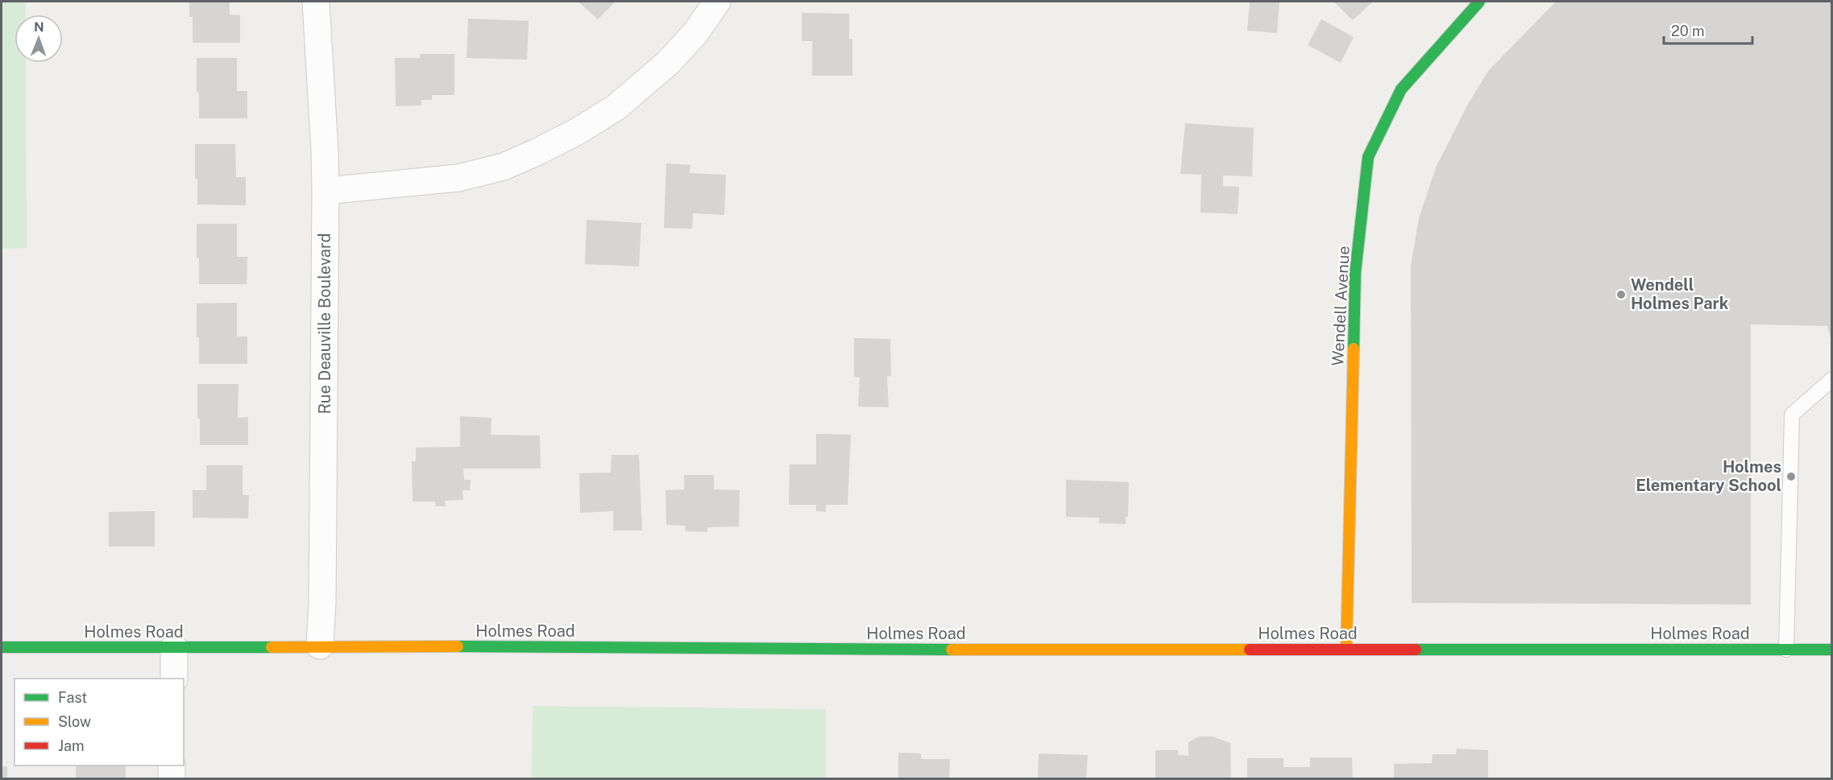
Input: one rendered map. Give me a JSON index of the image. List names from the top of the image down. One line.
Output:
{"streets":{"main road":["Wendell Avenue","Holmes Road"],"street":["Rue Deauville Boulevard"]},"crossings":[["Wendell Avenue","Holmes Road"],["Rue Deauville Boulevard","Holmes Road"]],"places":["Wendell Holmes Park","Holmes Elementary School"],"legend":["Fast","Slow","Jam"],"scale_bar":"20 m","north":"top"}
